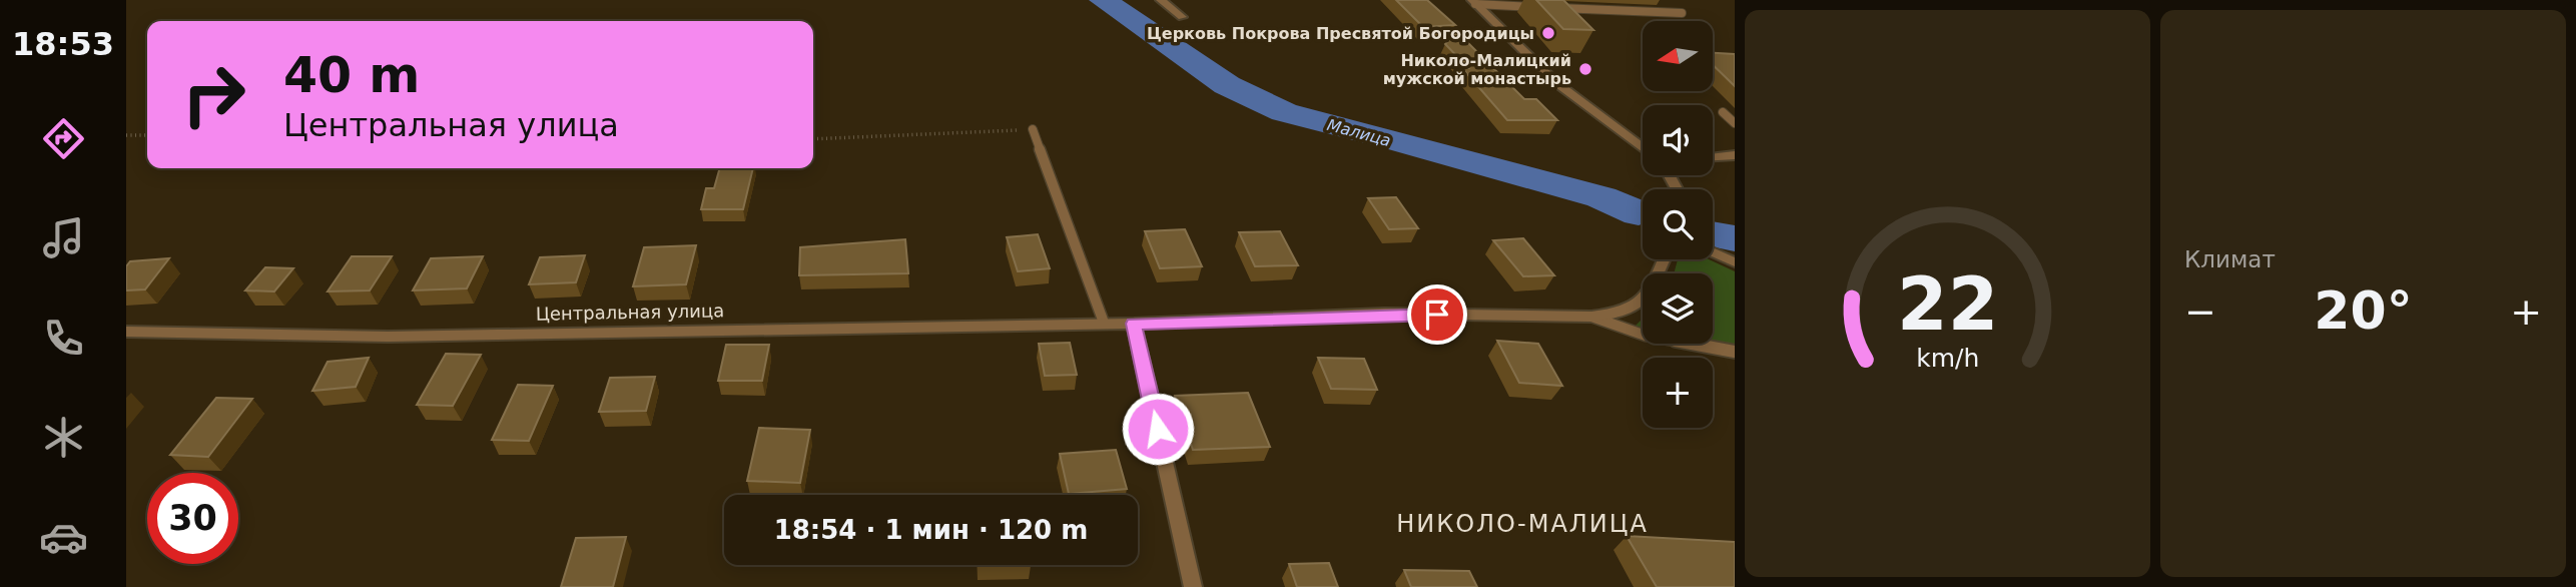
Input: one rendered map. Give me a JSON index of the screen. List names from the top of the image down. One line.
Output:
{"streets":{"street":["Центральная улица"]},"districts":["НИКОЛО-МАЛИЦА"],"water":["Малица"],"places":["Церковь Покрова Пресвятой Богородицы","Николо-Малицкий мужской монастырь"],"north":"left","page":{"tabs":"18:53","tile":"Климат","map_buttons":"+","turn":["40 m","Центральная улица"],"heat":["−","20°","+"],"limit":"30","trip":"18:54 · 1 мин · 120 m","gauge":["22","km/h"]}}
